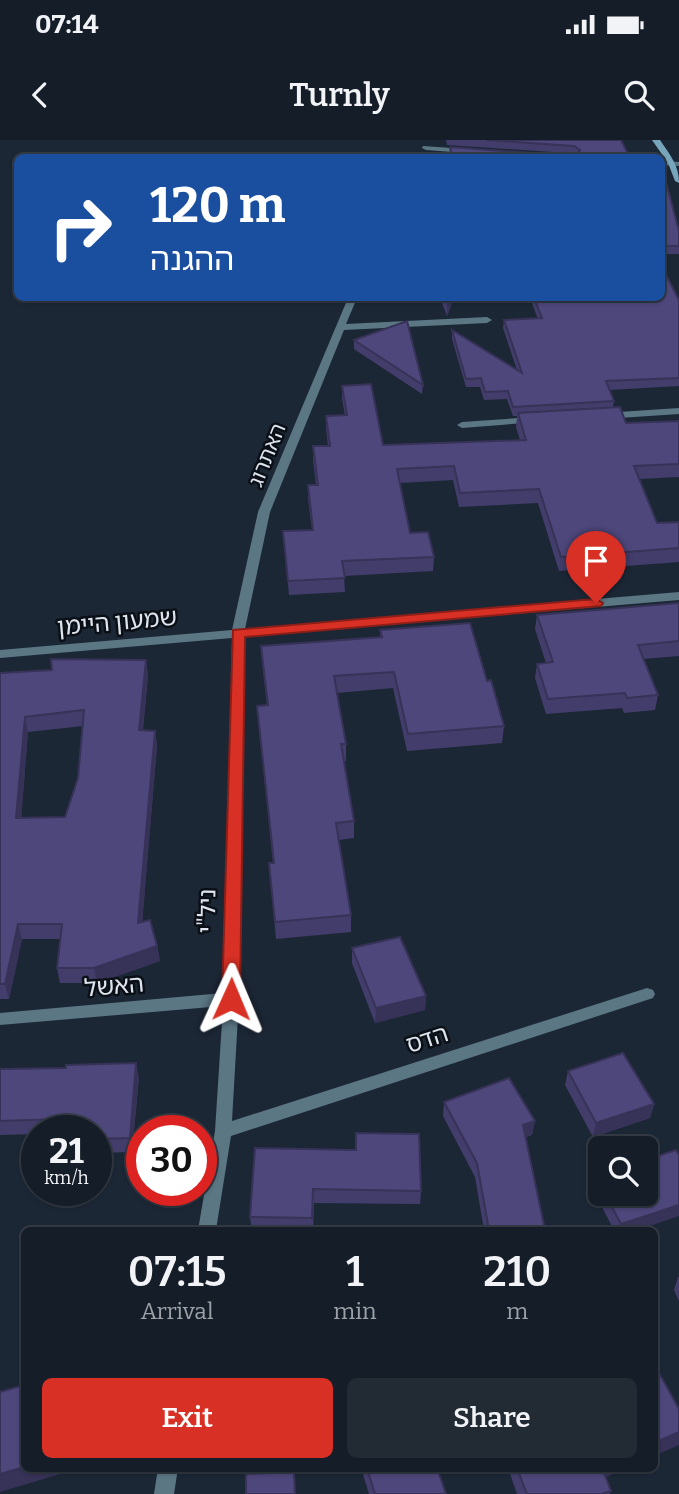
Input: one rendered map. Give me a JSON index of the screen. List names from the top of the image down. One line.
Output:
{"streets":{"street":["האתרוג","שמעון היימן","ניל\"י","האשל","הדס"]},"crossings":[["האתרוג","שמעון היימן"],["האתרוג","ניל\"י"],["שמעון היימן","ניל\"י"],["ניל\"י","האשל"],["ניל\"י","הדס"]],"page":{"status":"07:14","header":"Turnly","turn":["120 m","ההגנה"],"speed":"21 km/h","limit":"30","eta":["07:15","Arrival","1","min","210","m"],"buttons":["Exit","Share"]}}
